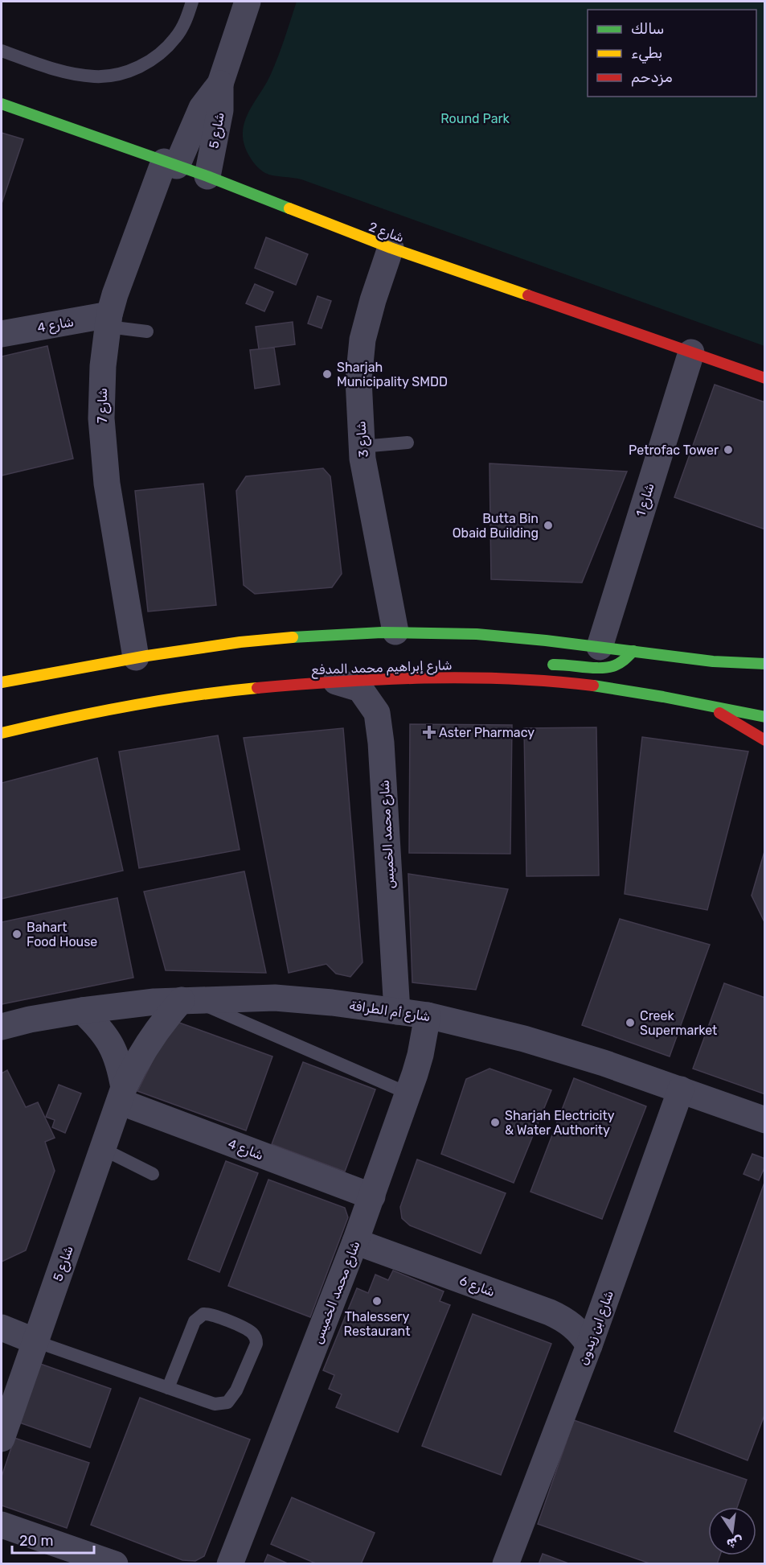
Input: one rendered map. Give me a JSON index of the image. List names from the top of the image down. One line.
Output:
{"streets":{"main road":["شارع 2","شارع إبراهيم محمد المدفع"],"street":["شارع 5","شارع 4","شارع 7","شارع 3","شارع 1","شارع محمد الخميس","شارع أم الطرافة","شارع 6","شارع ابن زيدون"]},"crossings":[["شارع 5","شارع 2"],["شارع 5","شارع 4"],["شارع 5","شارع 7"],["شارع 5","شارع أم الطرافة"],["شارع 2","شارع 7"],["شارع 2","شارع 3"],["شارع 2","شارع 1"],["شارع 4","شارع 7"],["شارع 4","شارع محمد الخميس"],["شارع إبراهيم محمد المدفع","شارع محمد الخميس"],["شارع محمد الخميس","شارع أم الطرافة"],["شارع محمد الخميس","شارع 6"],["شارع أم الطرافة","شارع ابن زيدون"],["شارع 6","شارع ابن زيدون"]],"parks":["Round Park"],"places":{"other":["Sharjah Municipality SMDD","Petrofac Tower","Butta Bin Obaid Building","Bahart Food House","Creek Supermarket","Sharjah Electricity & Water Authority","Thalessery Restaurant"],"health":["Aster Pharmacy"]},"legend":["سالك","بطيء","مزدحم"],"scale_bar":"20 m","north":"bottom"}
